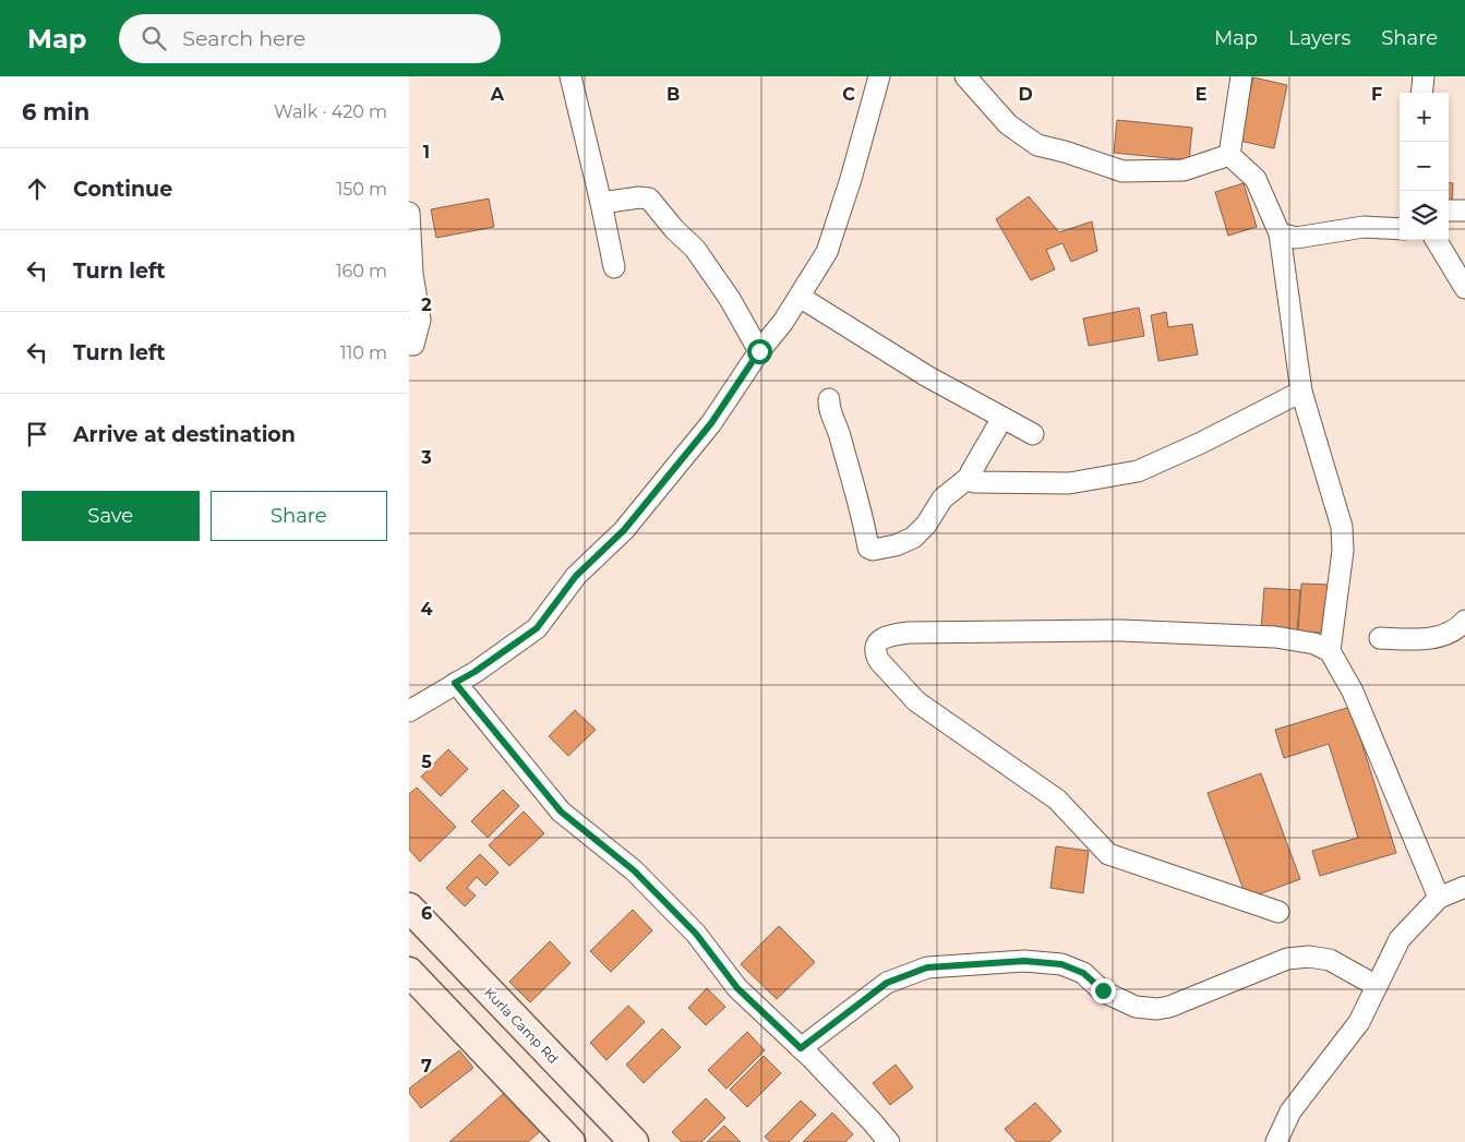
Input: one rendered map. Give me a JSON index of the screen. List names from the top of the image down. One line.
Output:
{"streets":{"main road":["Kurla Camp Rd"]},"page":{"header":"Map","search":"Search here","nav":["Map","Layers","Share"],"heading":["6 min","Walk · 420 m"],"map_buttons":["+","−"],"list":[["Continue","150 m"],["Turn left","160 m"],["Turn left","110 m"],"Arrive at destination"],"buttons":["Save","Share"]},"grid":{"columns":["A","B","C","D","E","F"],"rows":["1","2","3","4","5","6","7"]}}
